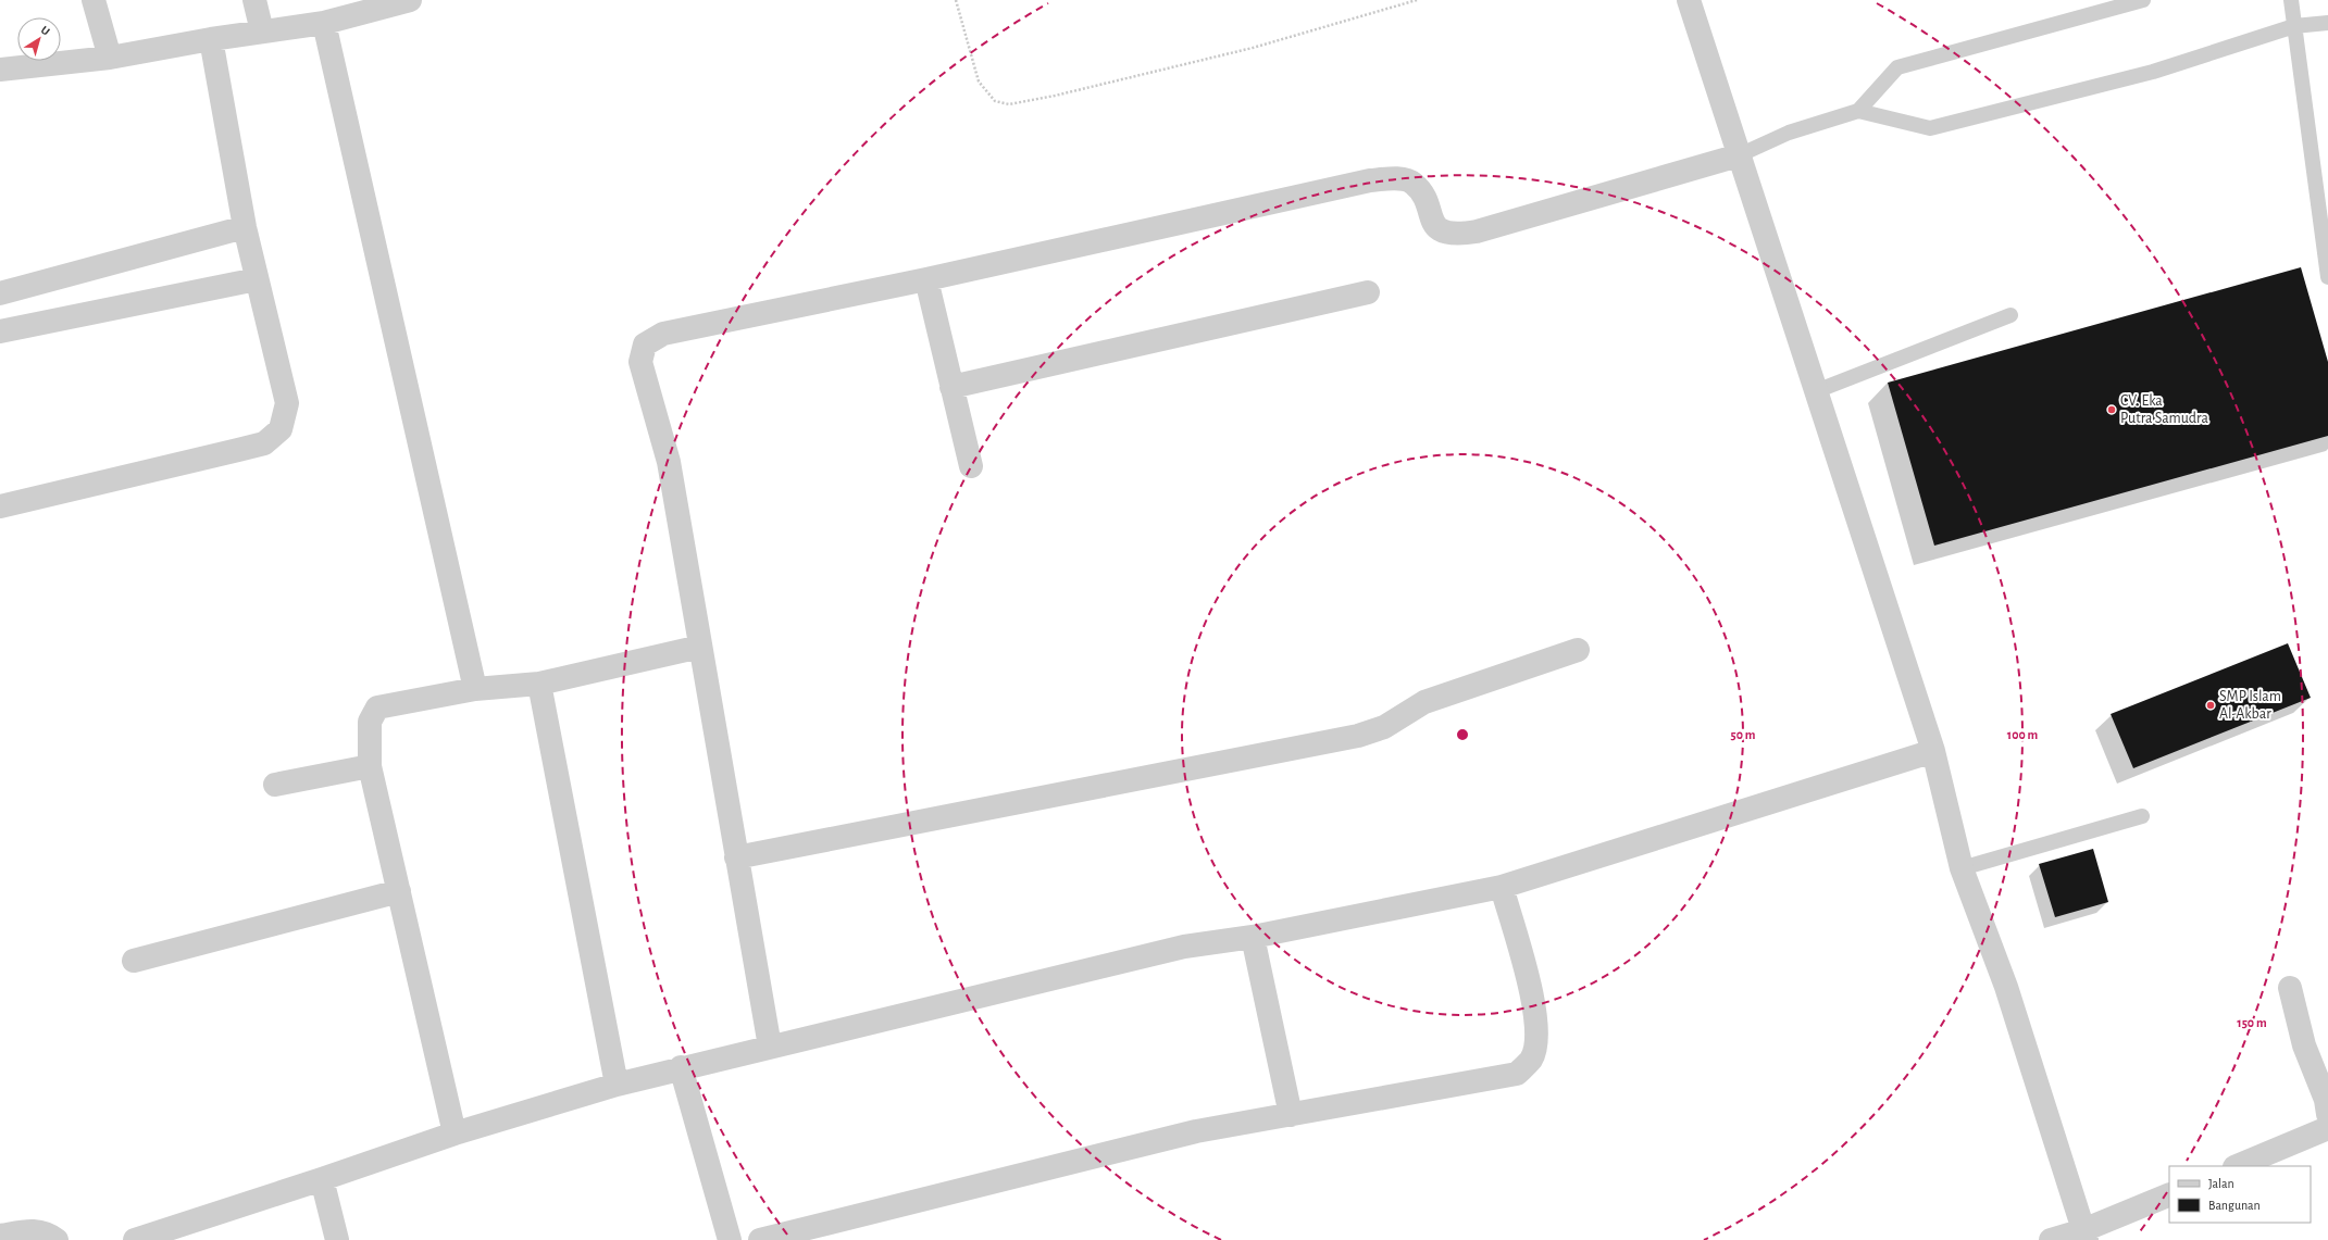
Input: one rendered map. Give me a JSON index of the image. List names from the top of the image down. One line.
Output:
{"places":["CV. Eka Putra Samudra","SMP Islam Al-Akbar"],"legend":["Jalan","Bangunan"],"north":"top right","rings":["50 m","100 m","150 m"]}
